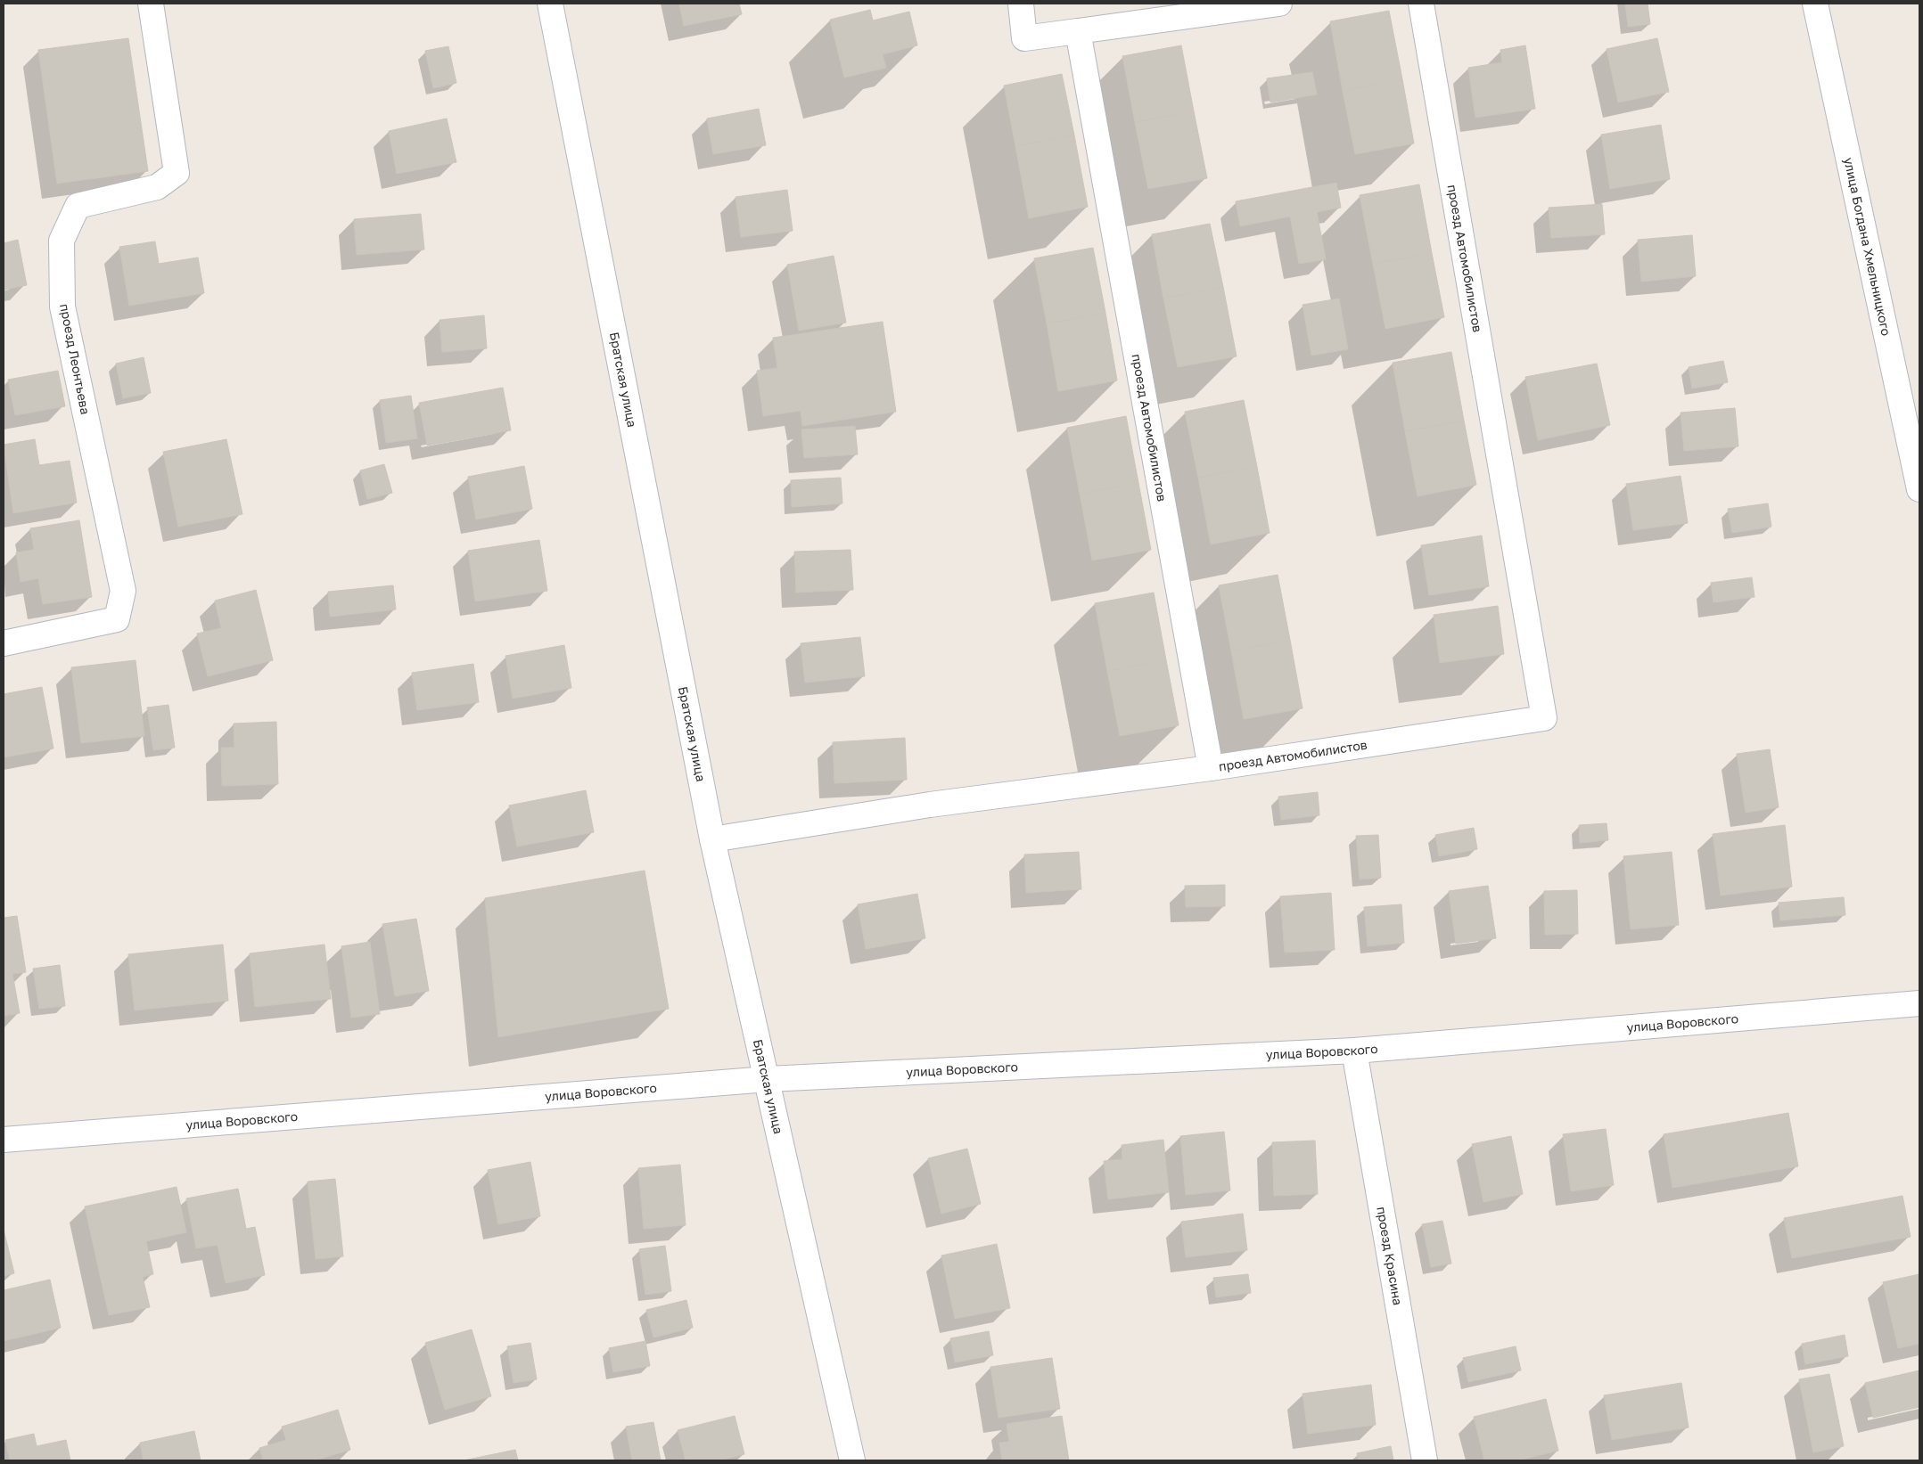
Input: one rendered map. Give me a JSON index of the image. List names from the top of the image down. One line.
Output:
{"streets":{"street":["улица Богдана Хмельницкого","проезд Автомобилистов","проезд Леонтьева","Братская улица","улица Воровского","проезд Красина"]},"crossings":[["Братская улица","улица Воровского"],["улица Воровского","проезд Красина"]]}
